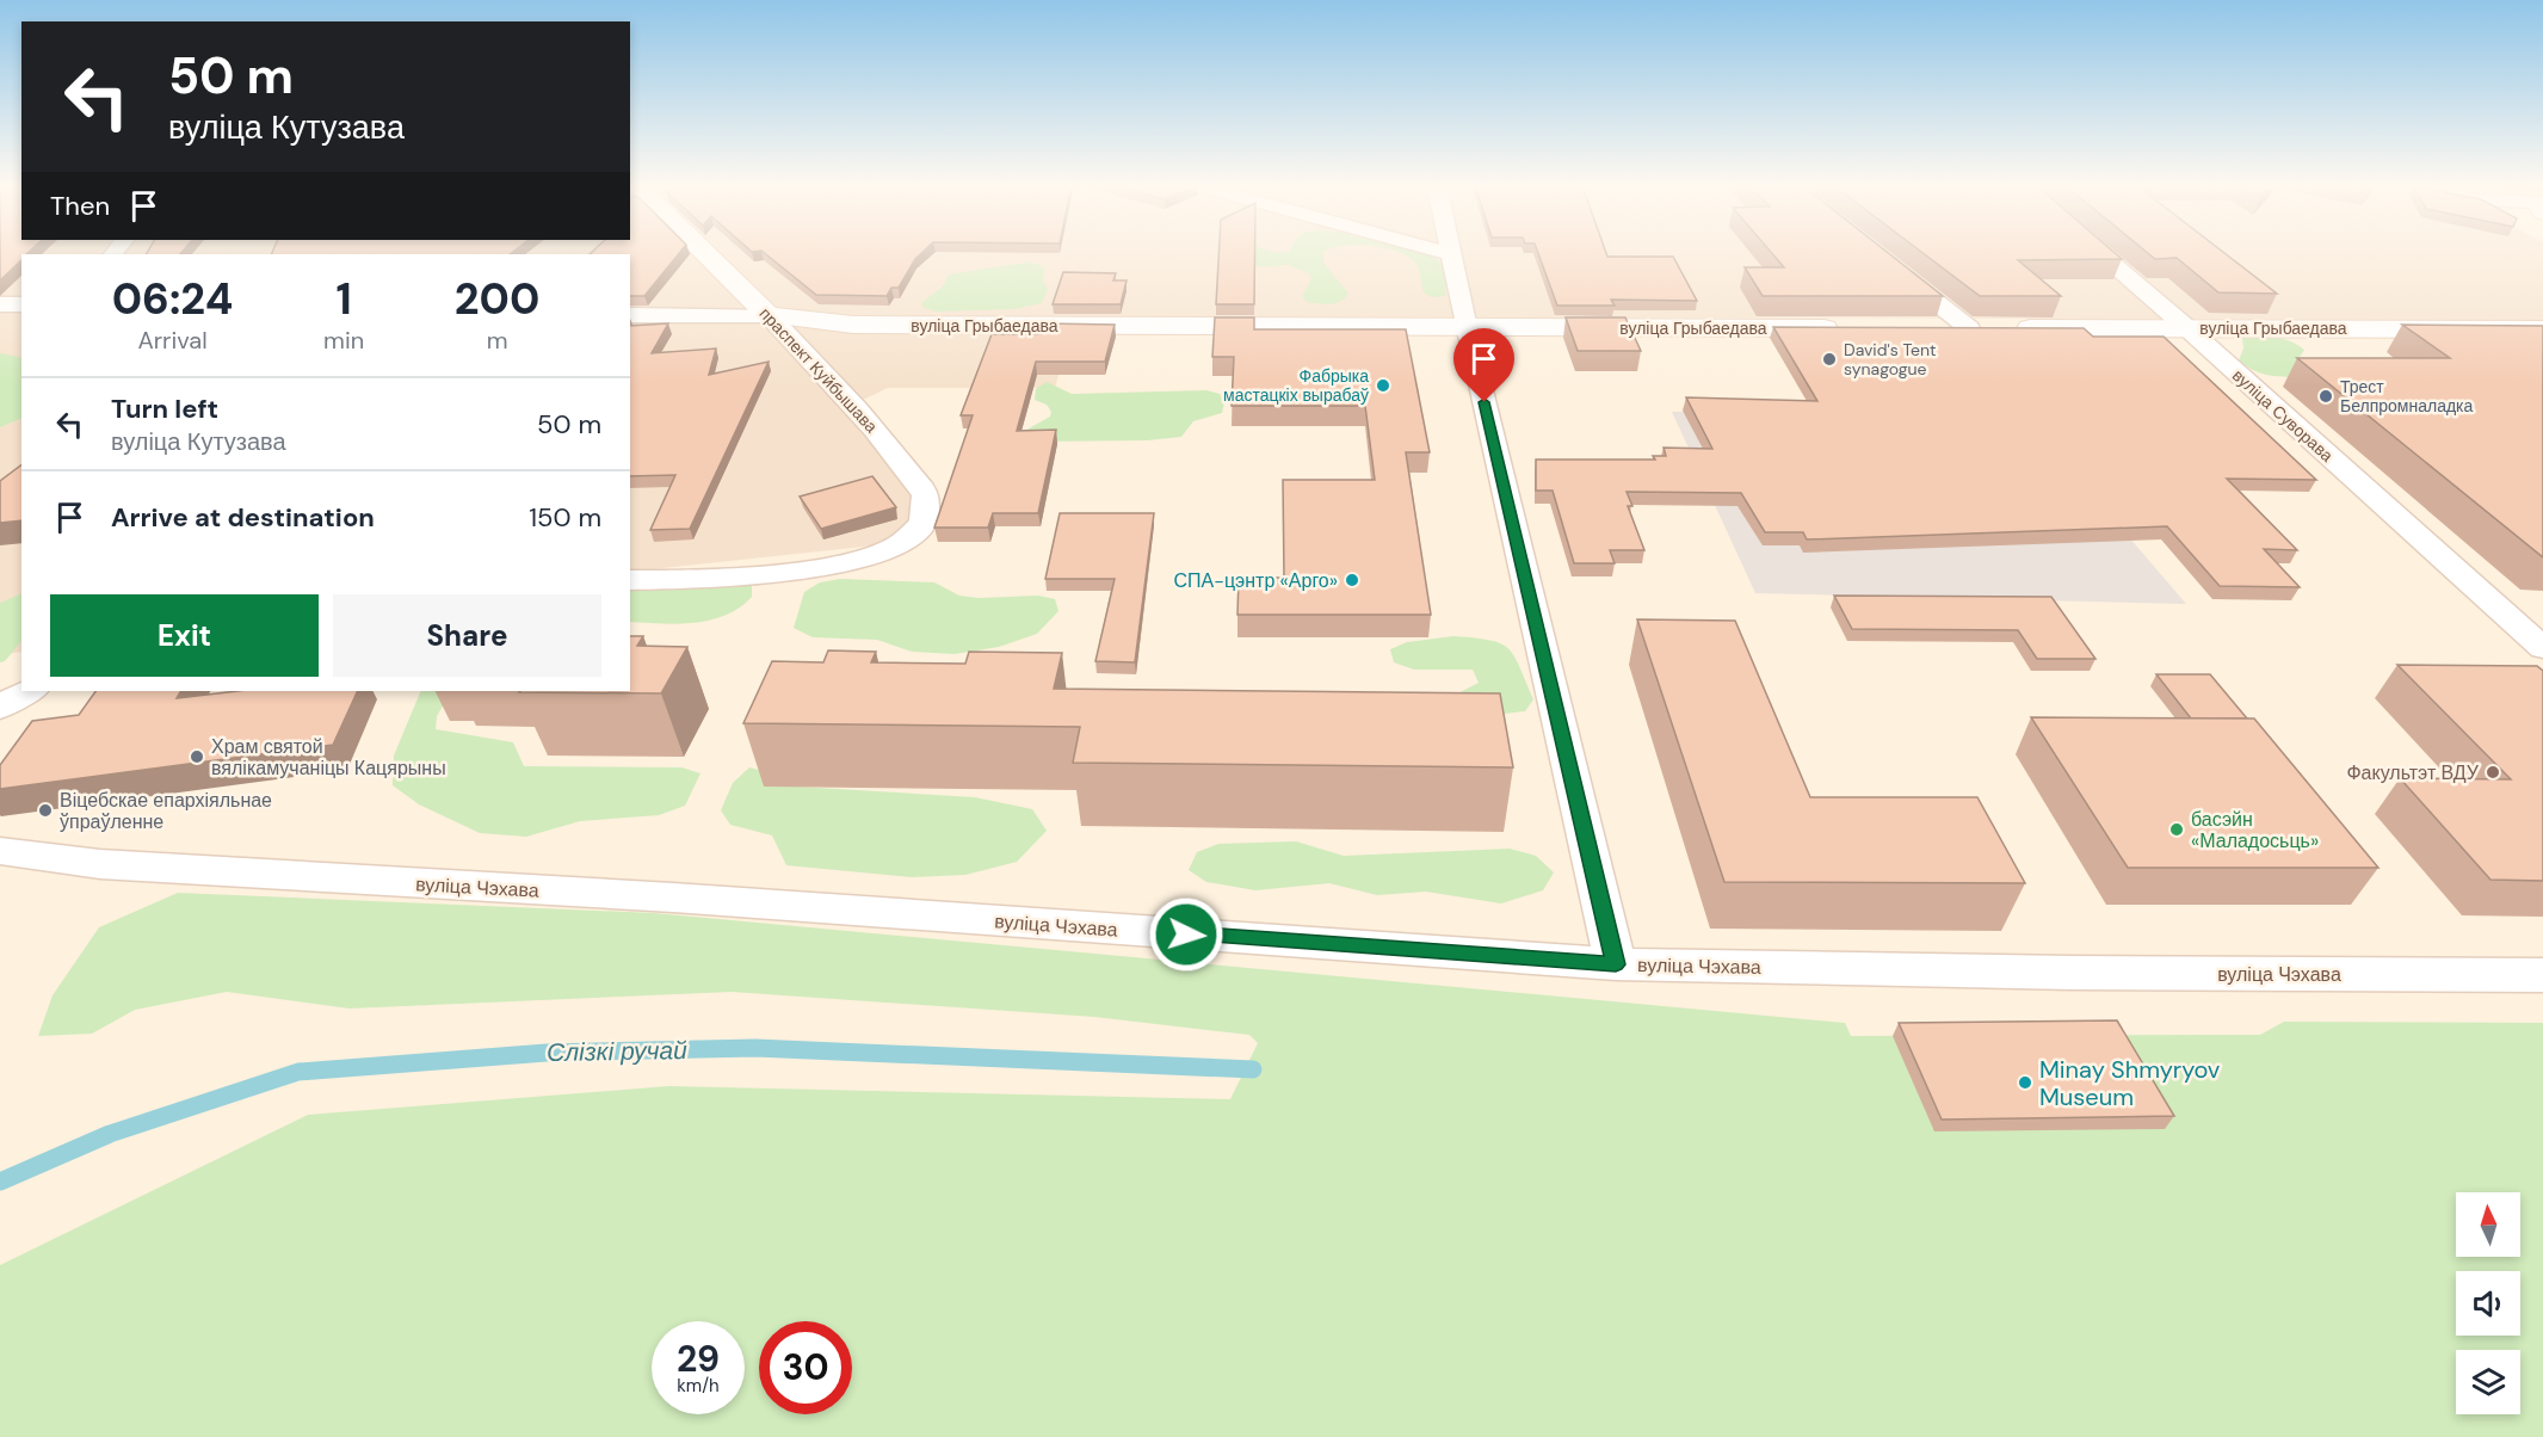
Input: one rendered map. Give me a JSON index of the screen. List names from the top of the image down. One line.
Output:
{"streets":{"street":["вуліца Грыбаедава","праспект Куйбышава","вуліца Суворава","вуліца Чэхава"]},"crossings":[["вуліца Грыбаедава","праспект Куйбышава"],["вуліца Грыбаедава","вуліца Суворава"]],"water":["Слізкі ручай"],"places":["David's Tent synagogue","Фабрыка мастацкіх вырабаў","Трест Белпромналадка","СПА-цэнтр «Арго»","Храм святой вялікамучаніцы Кацярыны","Факультэт ВДУ","Віцебскае епархіяльнае ўпраўленне","басэйн «Маладосьць»","Minay Shmyryov Museum"],"north":"top","page":{"turn":["50 m","вуліца Кутузава"],"then":"Then","eta":["06:24","Arrival","1","min","200","m"],"list":[{"name":"Turn left","note":"вуліца Кутузава","value":"50 m"},{"name":"Arrive at destination","value":"150 m"}],"buttons":["Exit","Share"],"speed":"29 km/h","limit":"30"}}
